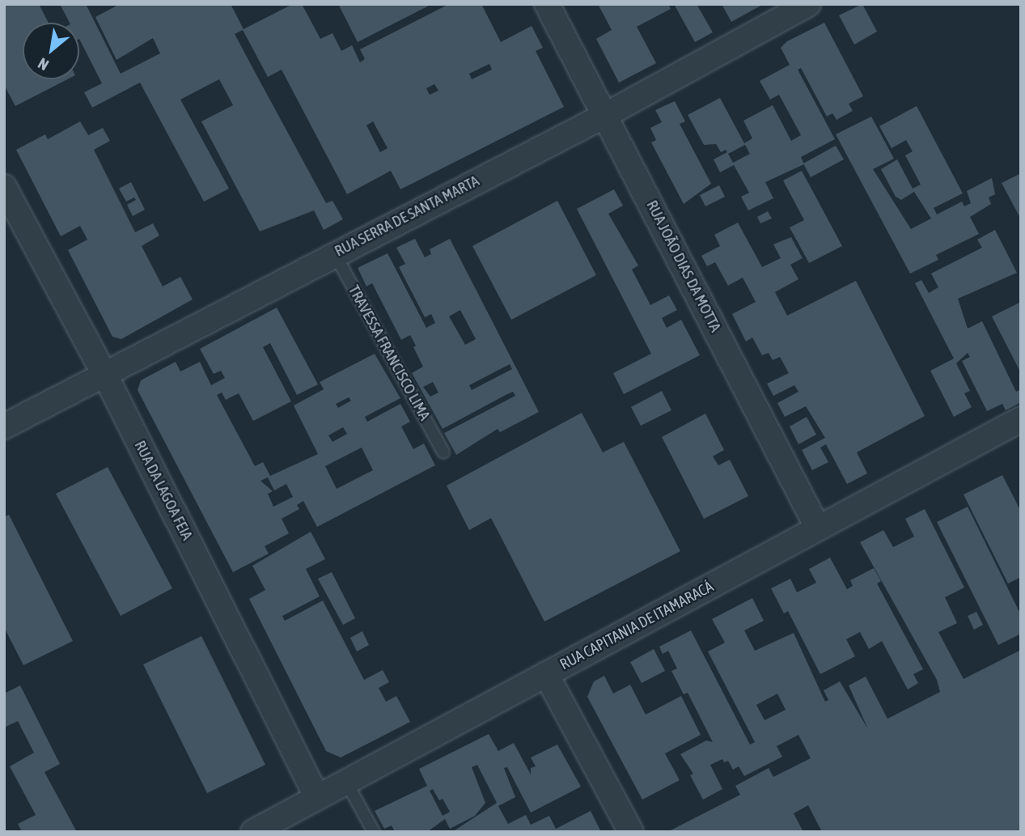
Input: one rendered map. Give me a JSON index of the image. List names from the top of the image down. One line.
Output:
{"streets":{"street":["RUA SERRA DE SANTA MARTA","RUA JOÃO DIAS DA MOTTA","RUA DA LAGOA FEIA","RUA CAPITANIA DE ITAMARACÁ"],"lane":["TRAVESSA FRANCISCO LIMA"]},"crossings":[["RUA SERRA DE SANTA MARTA","RUA JOÃO DIAS DA MOTTA"],["RUA SERRA DE SANTA MARTA","TRAVESSA FRANCISCO LIMA"],["RUA SERRA DE SANTA MARTA","RUA DA LAGOA FEIA"],["RUA JOÃO DIAS DA MOTTA","RUA CAPITANIA DE ITAMARACÁ"],["RUA DA LAGOA FEIA","RUA CAPITANIA DE ITAMARACÁ"]],"north":"bottom left"}
